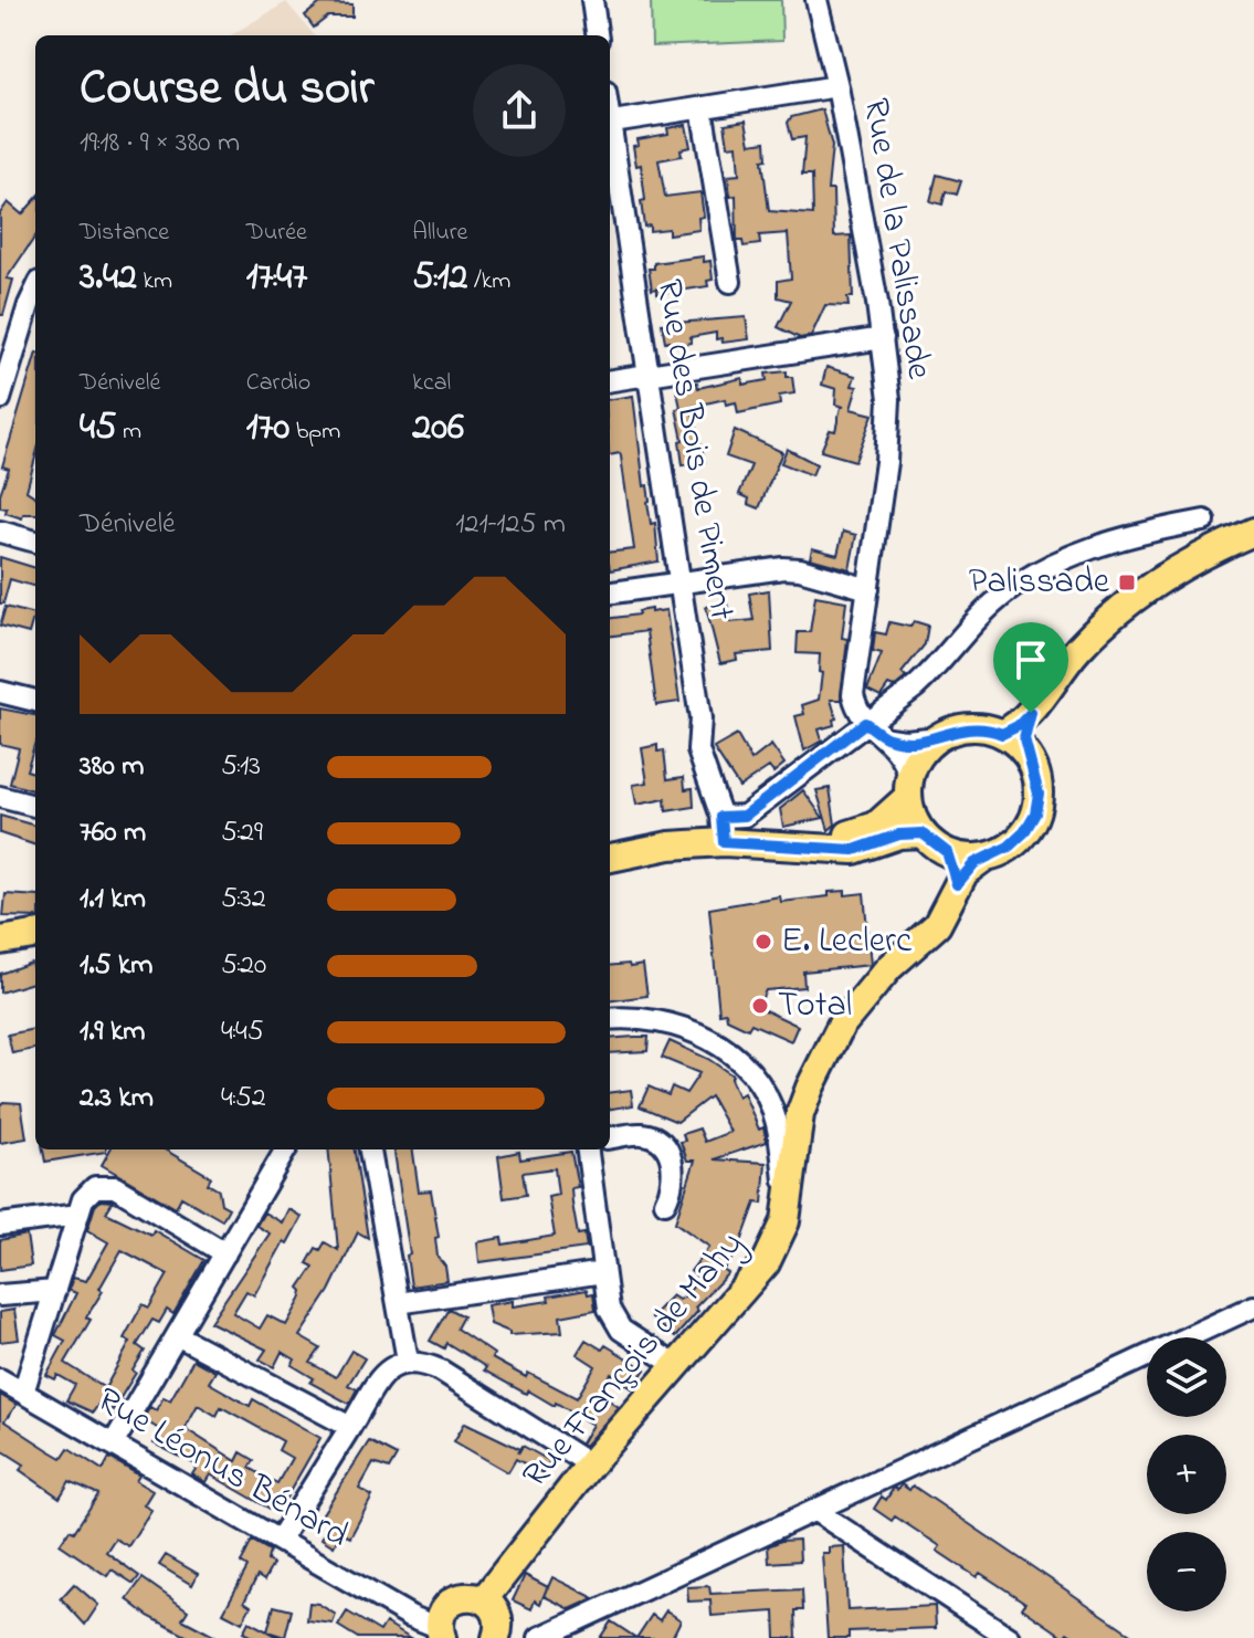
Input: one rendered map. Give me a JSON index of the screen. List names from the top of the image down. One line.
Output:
{"streets":{"main road":["Rue François de Mahy"],"street":["Rue de la Palissade","Rue des Bois de Piment","Rue Léonus Bénard"]},"places":{"transit":["Palissade"],"other":["E. Leclerc","Total"]},"page":{"heading":["Course du soir","19:18 · 9 × 380 m"],"stats":[["Distance","3.42 km"],["Durée","17:47"],["Allure","5:12 /km"],["Dénivelé","45 m"],["Cardio","170 bpm"],["kcal","206"]],"chart":["Dénivelé","121–125 m"],"list":[{"name":"380 m","note":"5:13"},{"name":"760 m","note":"5:29"},{"name":"1.1 km","note":"5:32"},{"name":"1.5 km","note":"5:20"},{"name":"1.9 km","note":"4:45"},{"name":"2.3 km","note":"4:52"}],"map_buttons":["+","−"]}}
